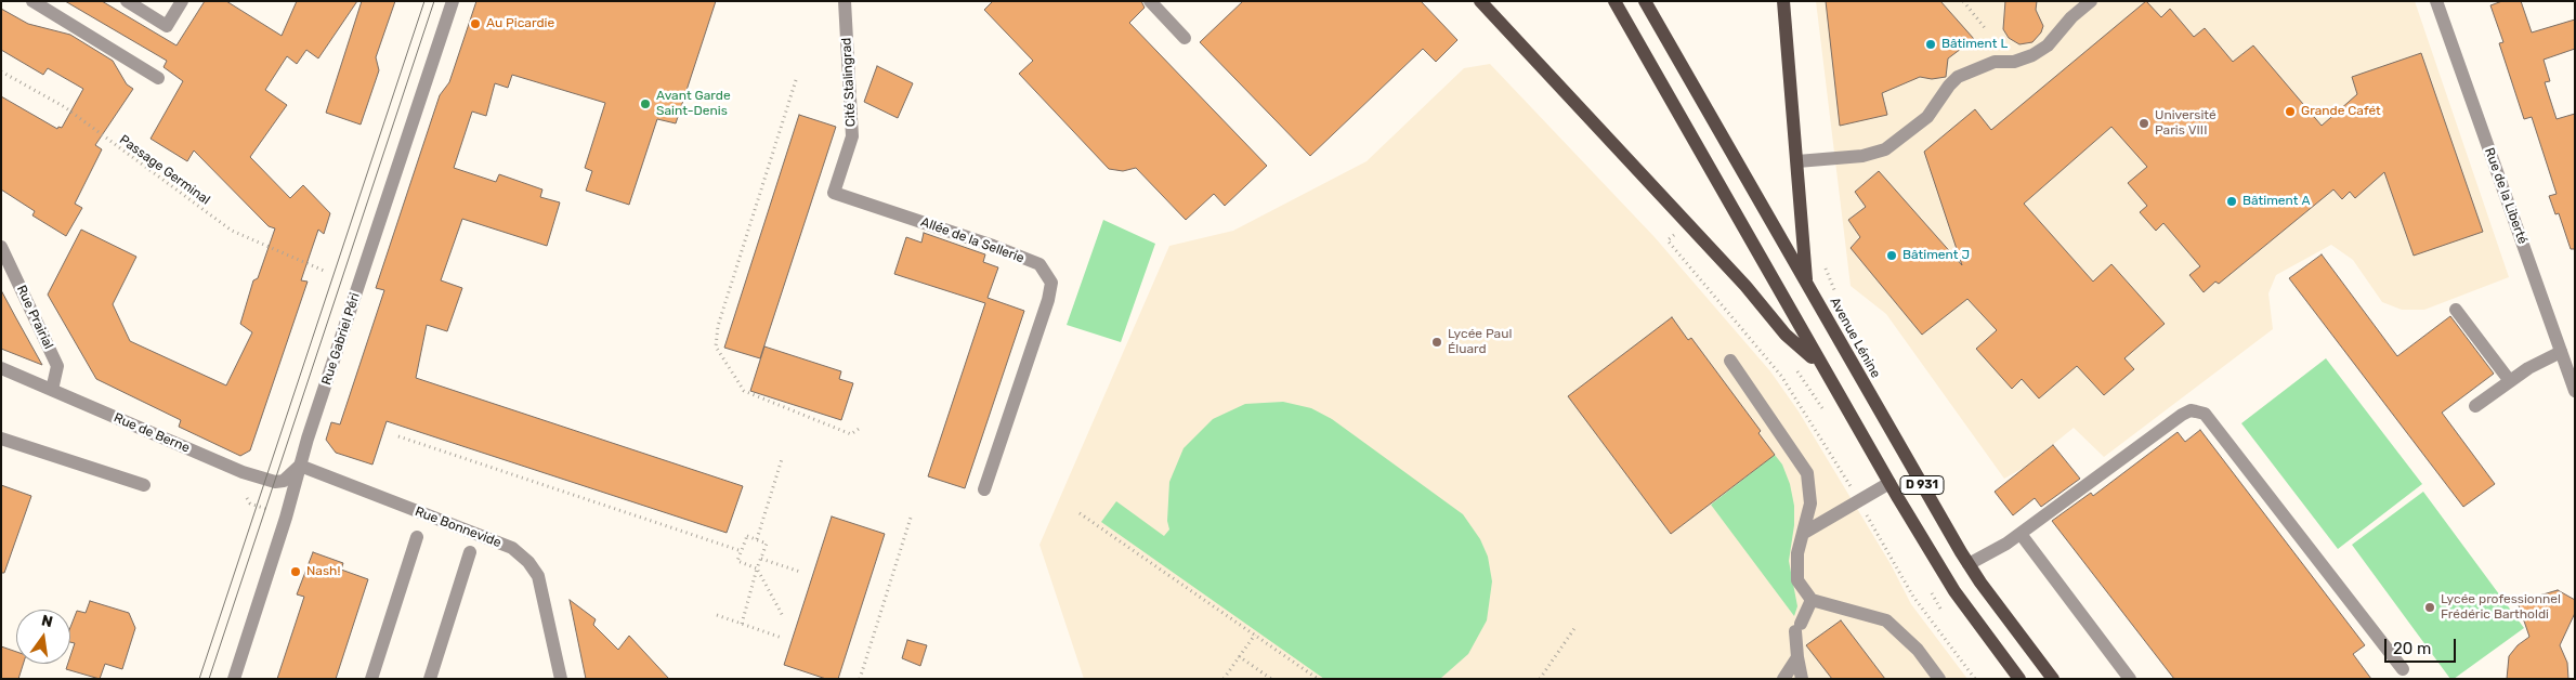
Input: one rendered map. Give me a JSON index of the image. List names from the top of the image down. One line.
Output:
{"streets":{"main road":["Avenue Lénine","D 931"],"street":["Cité Stalingrad","Rue de la Liberté","Allée de la Sellerie","Rue Prairial","Rue Gabriel Péri","Rue de Berne","Rue Bonnevide"],"path":["Passage Germinal"]},"crossings":[["Cité Stalingrad","Allée de la Sellerie"],["Rue Prairial","Rue de Berne"],["Rue Gabriel Péri","Rue de Berne"],["Rue Gabriel Péri","Rue Bonnevide"],["Rue de Berne","Rue Bonnevide"]],"places":["Au Picardie","Bâtiment L","Avant Garde Saint-Denis","Grande Cafét","Université Paris VIII","Bâtiment A","Bâtiment J","Lycée Paul Éluard","Nash!","Lycée professionnel Frédéric Bartholdi"],"scale_bar":"20 m","north":"top"}
